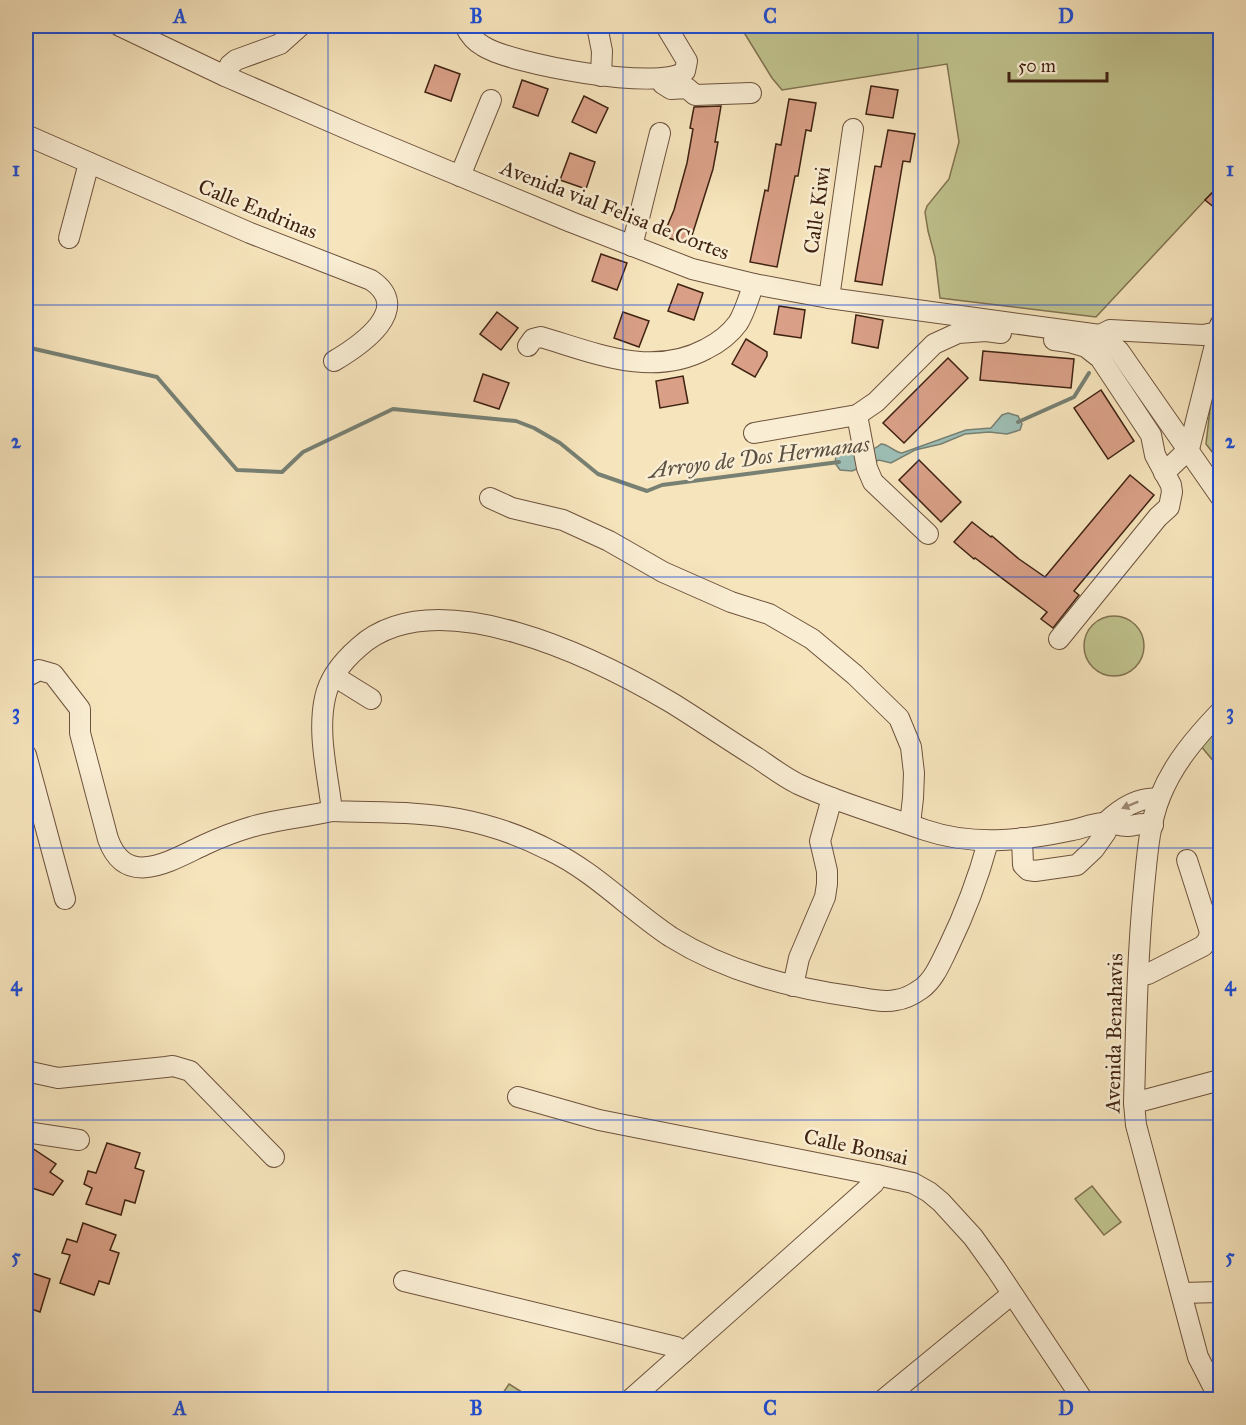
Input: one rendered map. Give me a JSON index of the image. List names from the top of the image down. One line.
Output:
{"streets":{"street":["Calle Endrinas","Avenida vial Felisa de Cortes","Calle Kiwi","Avenida Benahavis","Calle Bonsai"]},"crossings":[["Avenida vial Felisa de Cortes","Calle Kiwi"]],"water":["Arroyo de Dos Hermanas"],"scale_bar":"50 m","grid":{"columns":["A","B","C","D"],"rows":["1","2","3","4","5"]}}
